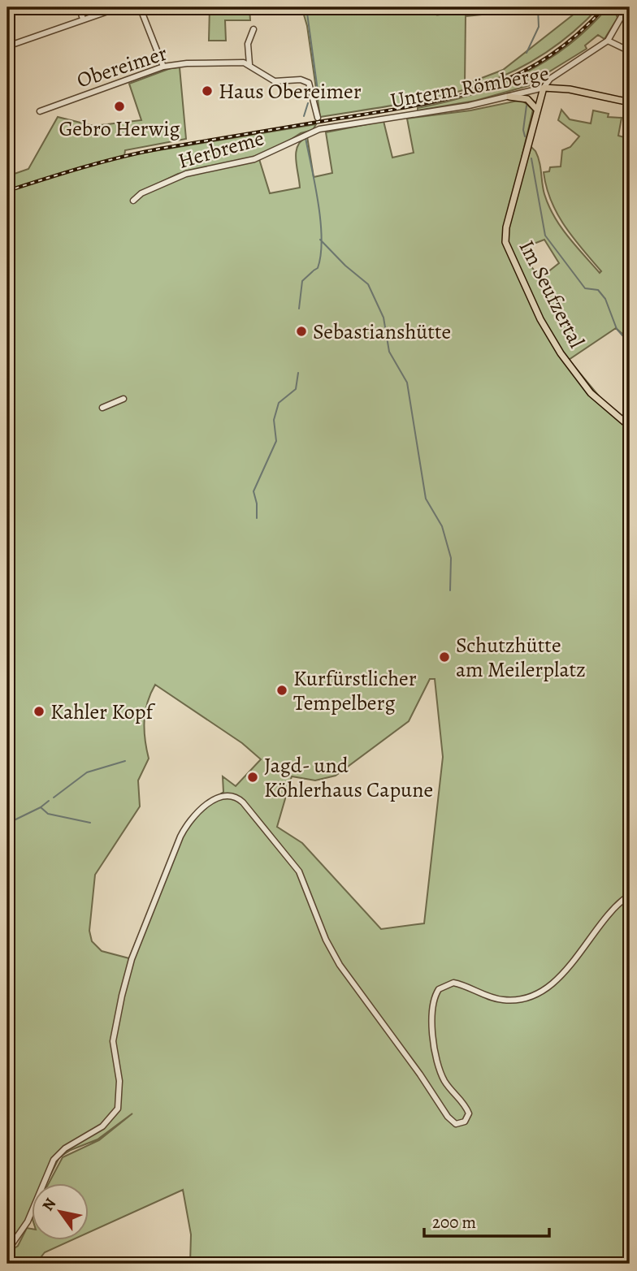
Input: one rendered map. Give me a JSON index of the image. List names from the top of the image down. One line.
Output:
{"streets":{"main road":["Unterm Römberge","Im Seufzertal"],"street":["Obereimer","Herbreme"]},"crossings":[["Unterm Römberge","Herbreme"],["Unterm Römberge","Im Seufzertal"]],"places":["Haus Obereimer","Gebro Herwig","Sebastianshütte","Schutzhütte am Meilerplatz","Kurfürstlicher Tempelberg","Kahler Kopf","Jagd- und Köhlerhaus Capune"],"scale_bar":"200 m","north":"top left"}
